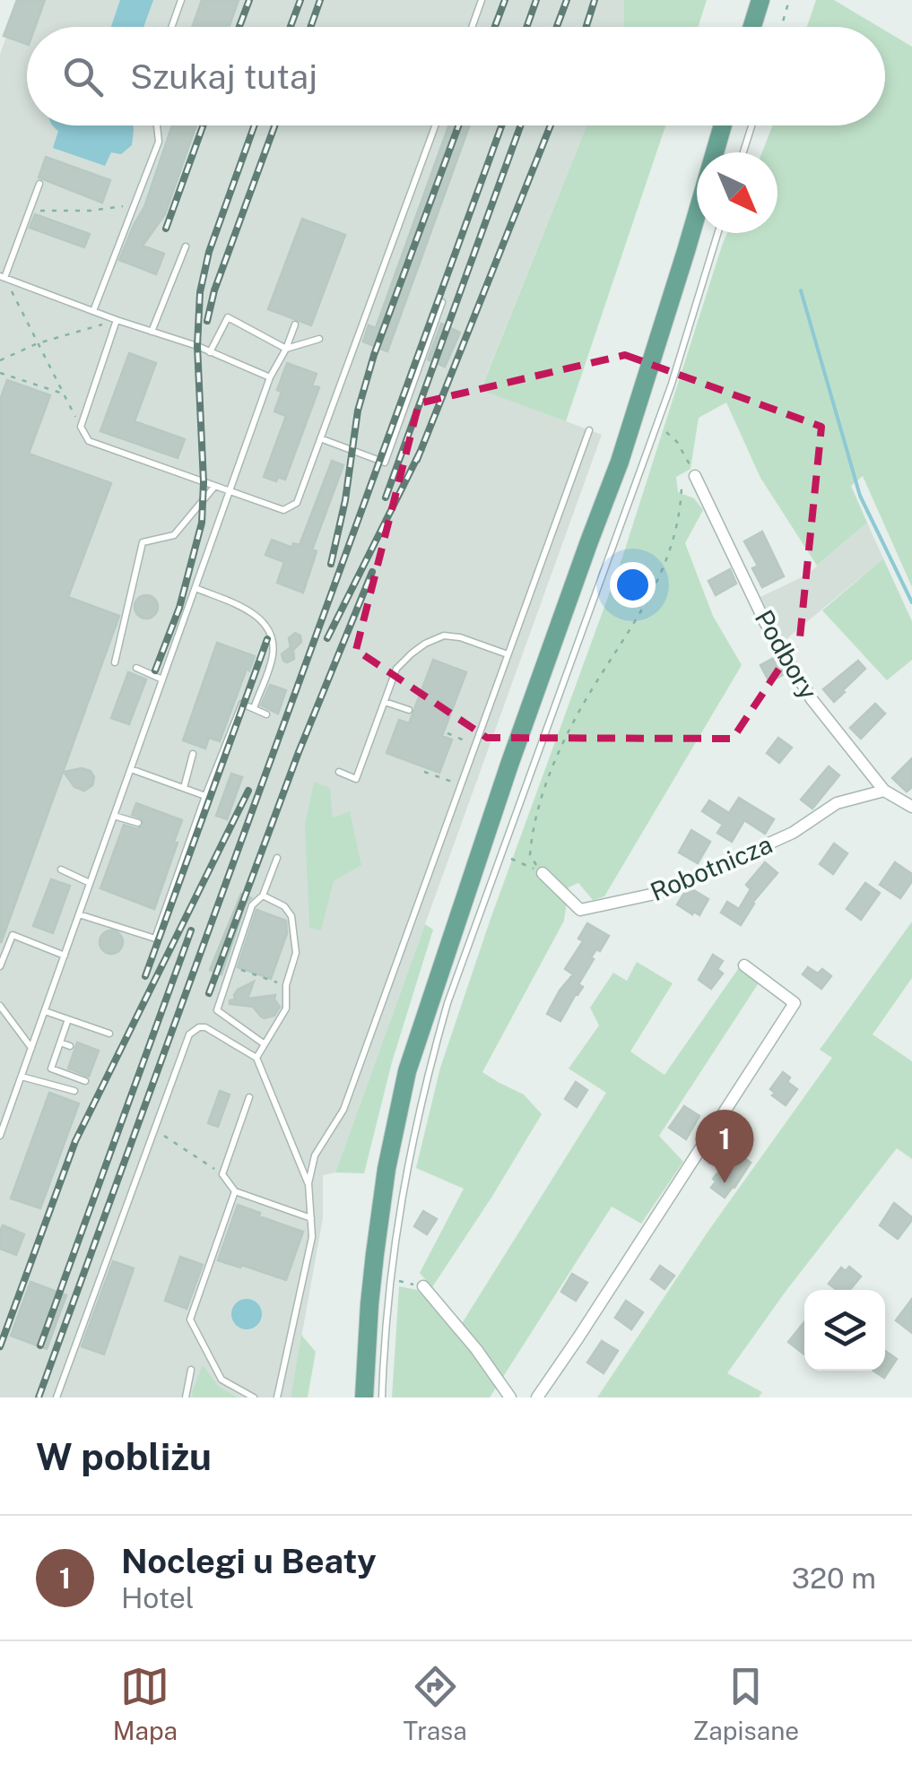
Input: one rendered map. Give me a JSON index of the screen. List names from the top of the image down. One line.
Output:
{"streets":{"street":["Podbory","Robotnicza"]},"crossings":[["Podbory","Robotnicza"]],"north":"bottom right","page":{"search":"Szukaj tutaj","pins":"1","heading":"W pobliżu","list":[{"mark":"1","name":"Noclegi u Beaty","note":"Hotel","value":"320 m"}],"nav":["Mapa","Trasa","Zapisane"]}}
